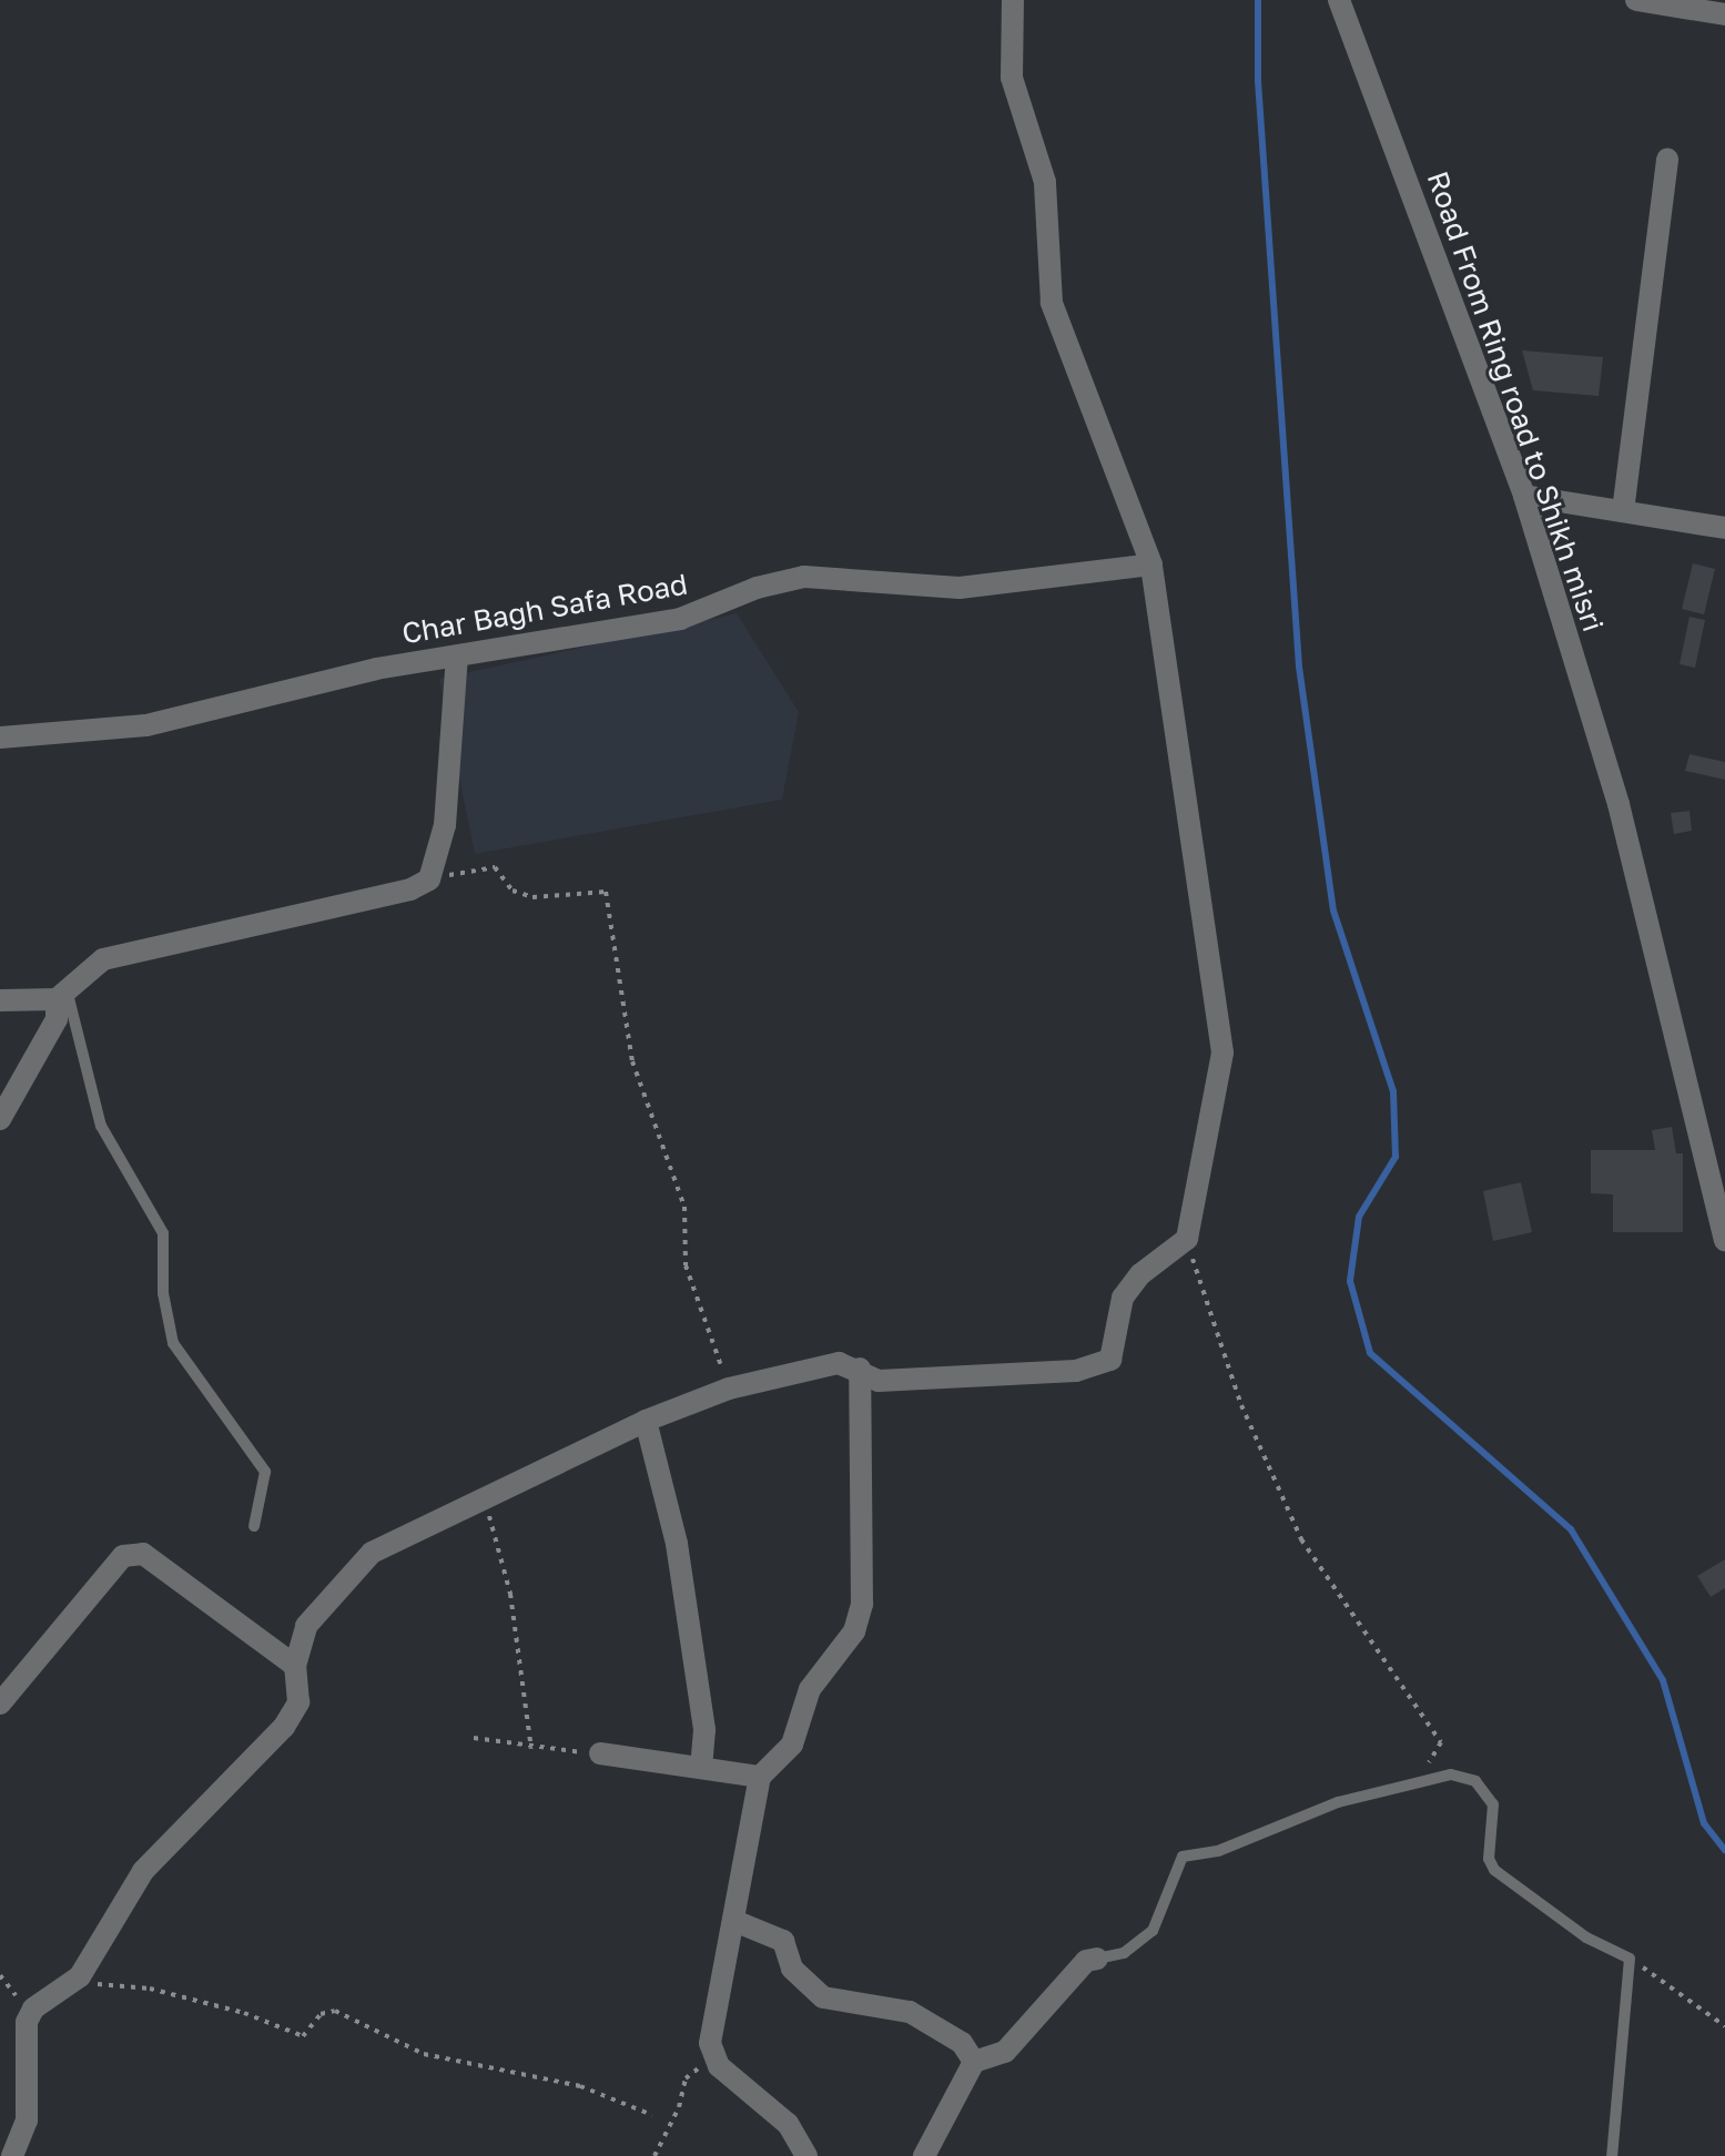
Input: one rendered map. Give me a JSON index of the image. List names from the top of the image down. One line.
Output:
{"streets":{"street":["Road From Ring road to Shikh misri","Char Bagh Safa Road"]}}
